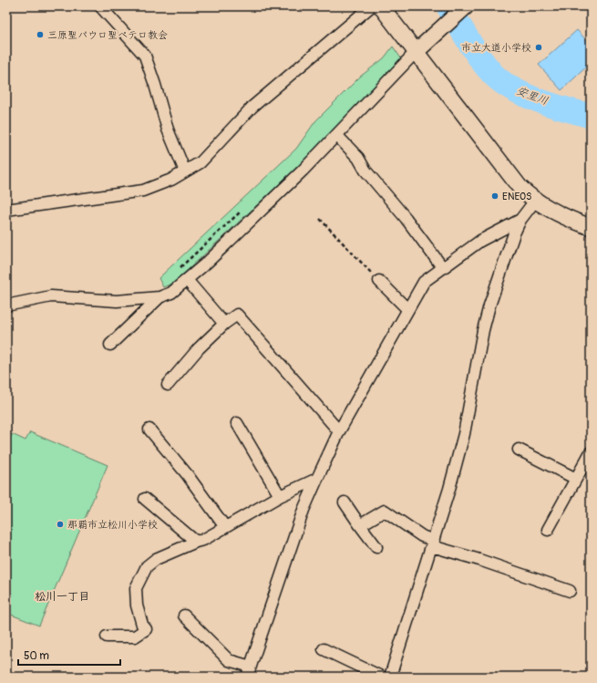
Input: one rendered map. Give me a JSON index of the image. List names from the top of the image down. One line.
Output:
{"districts":["松川一丁目"],"water":["安里川"],"places":["三原聖パウロ聖ペテロ教会","市立大道小学校","ENEOS","那覇市立松川小学校"],"scale_bar":"50 m"}
